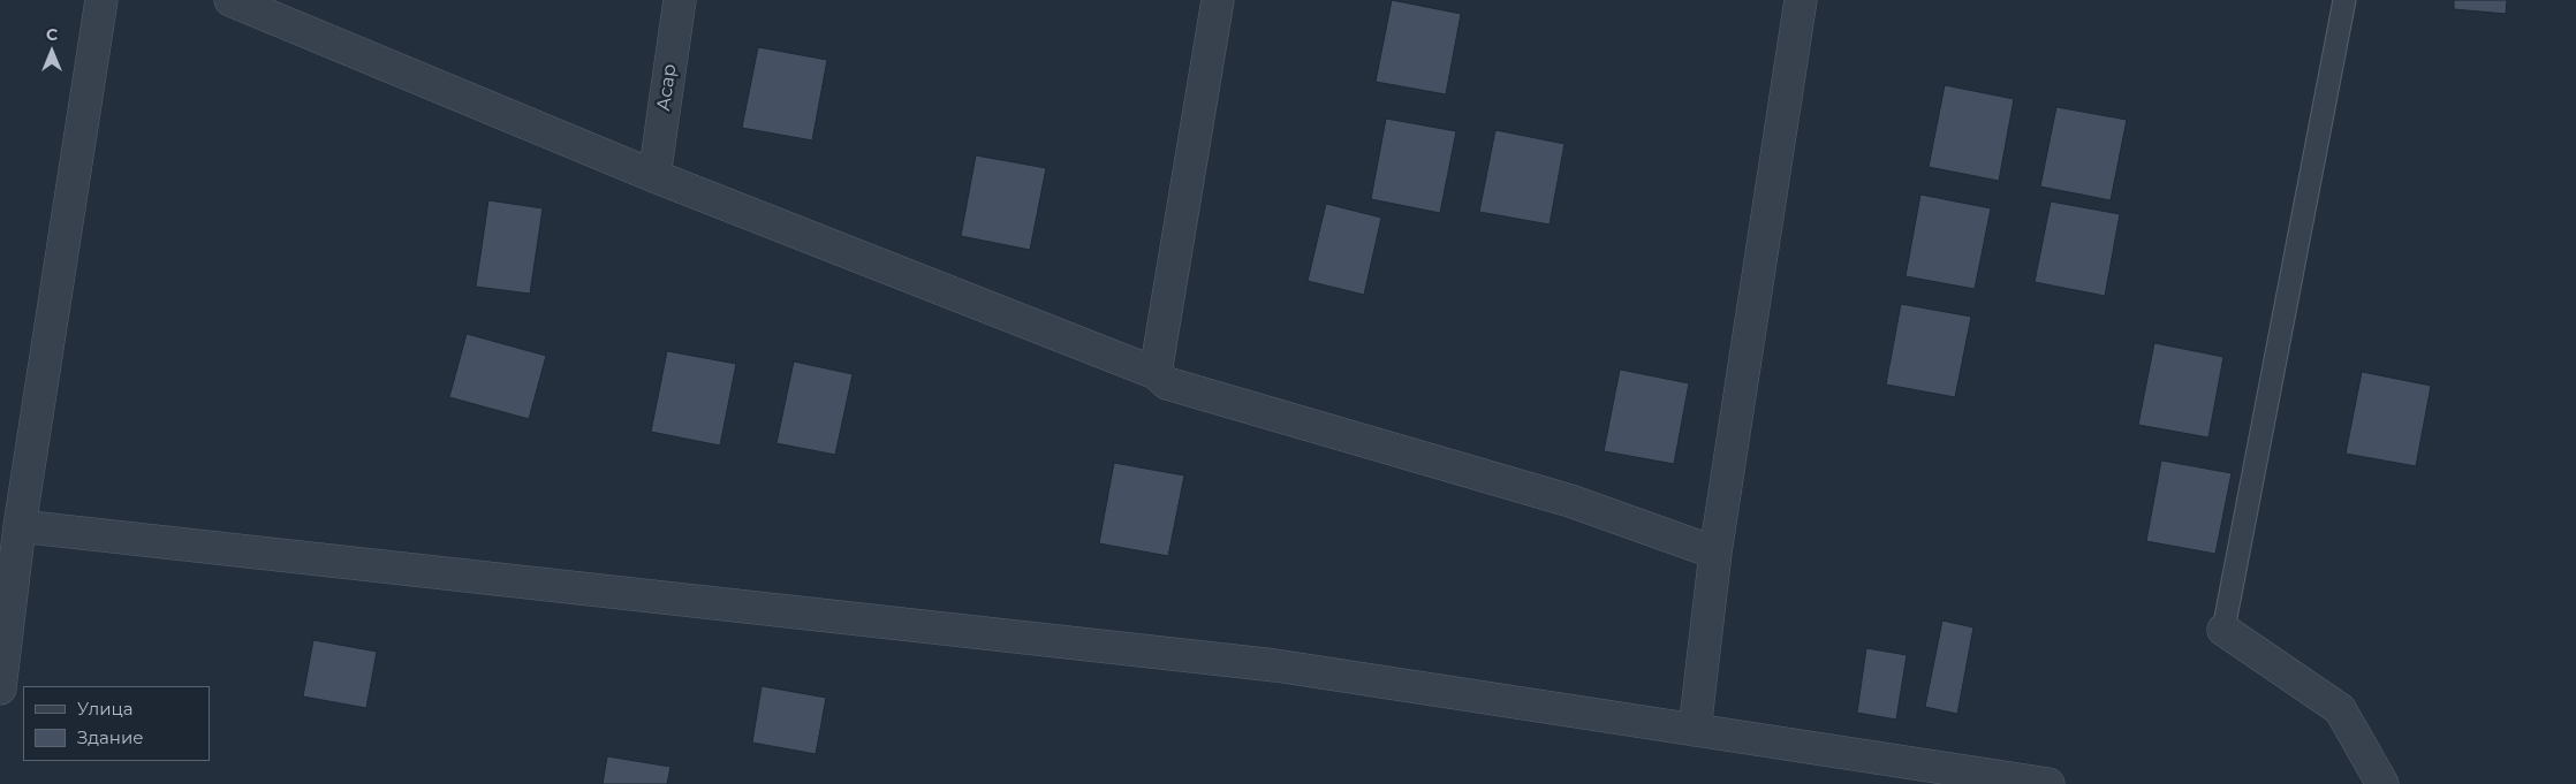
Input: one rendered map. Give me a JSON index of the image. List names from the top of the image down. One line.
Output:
{"streets":{"street":["Асар"]},"legend":["Улица","Здание"],"north":"top"}
